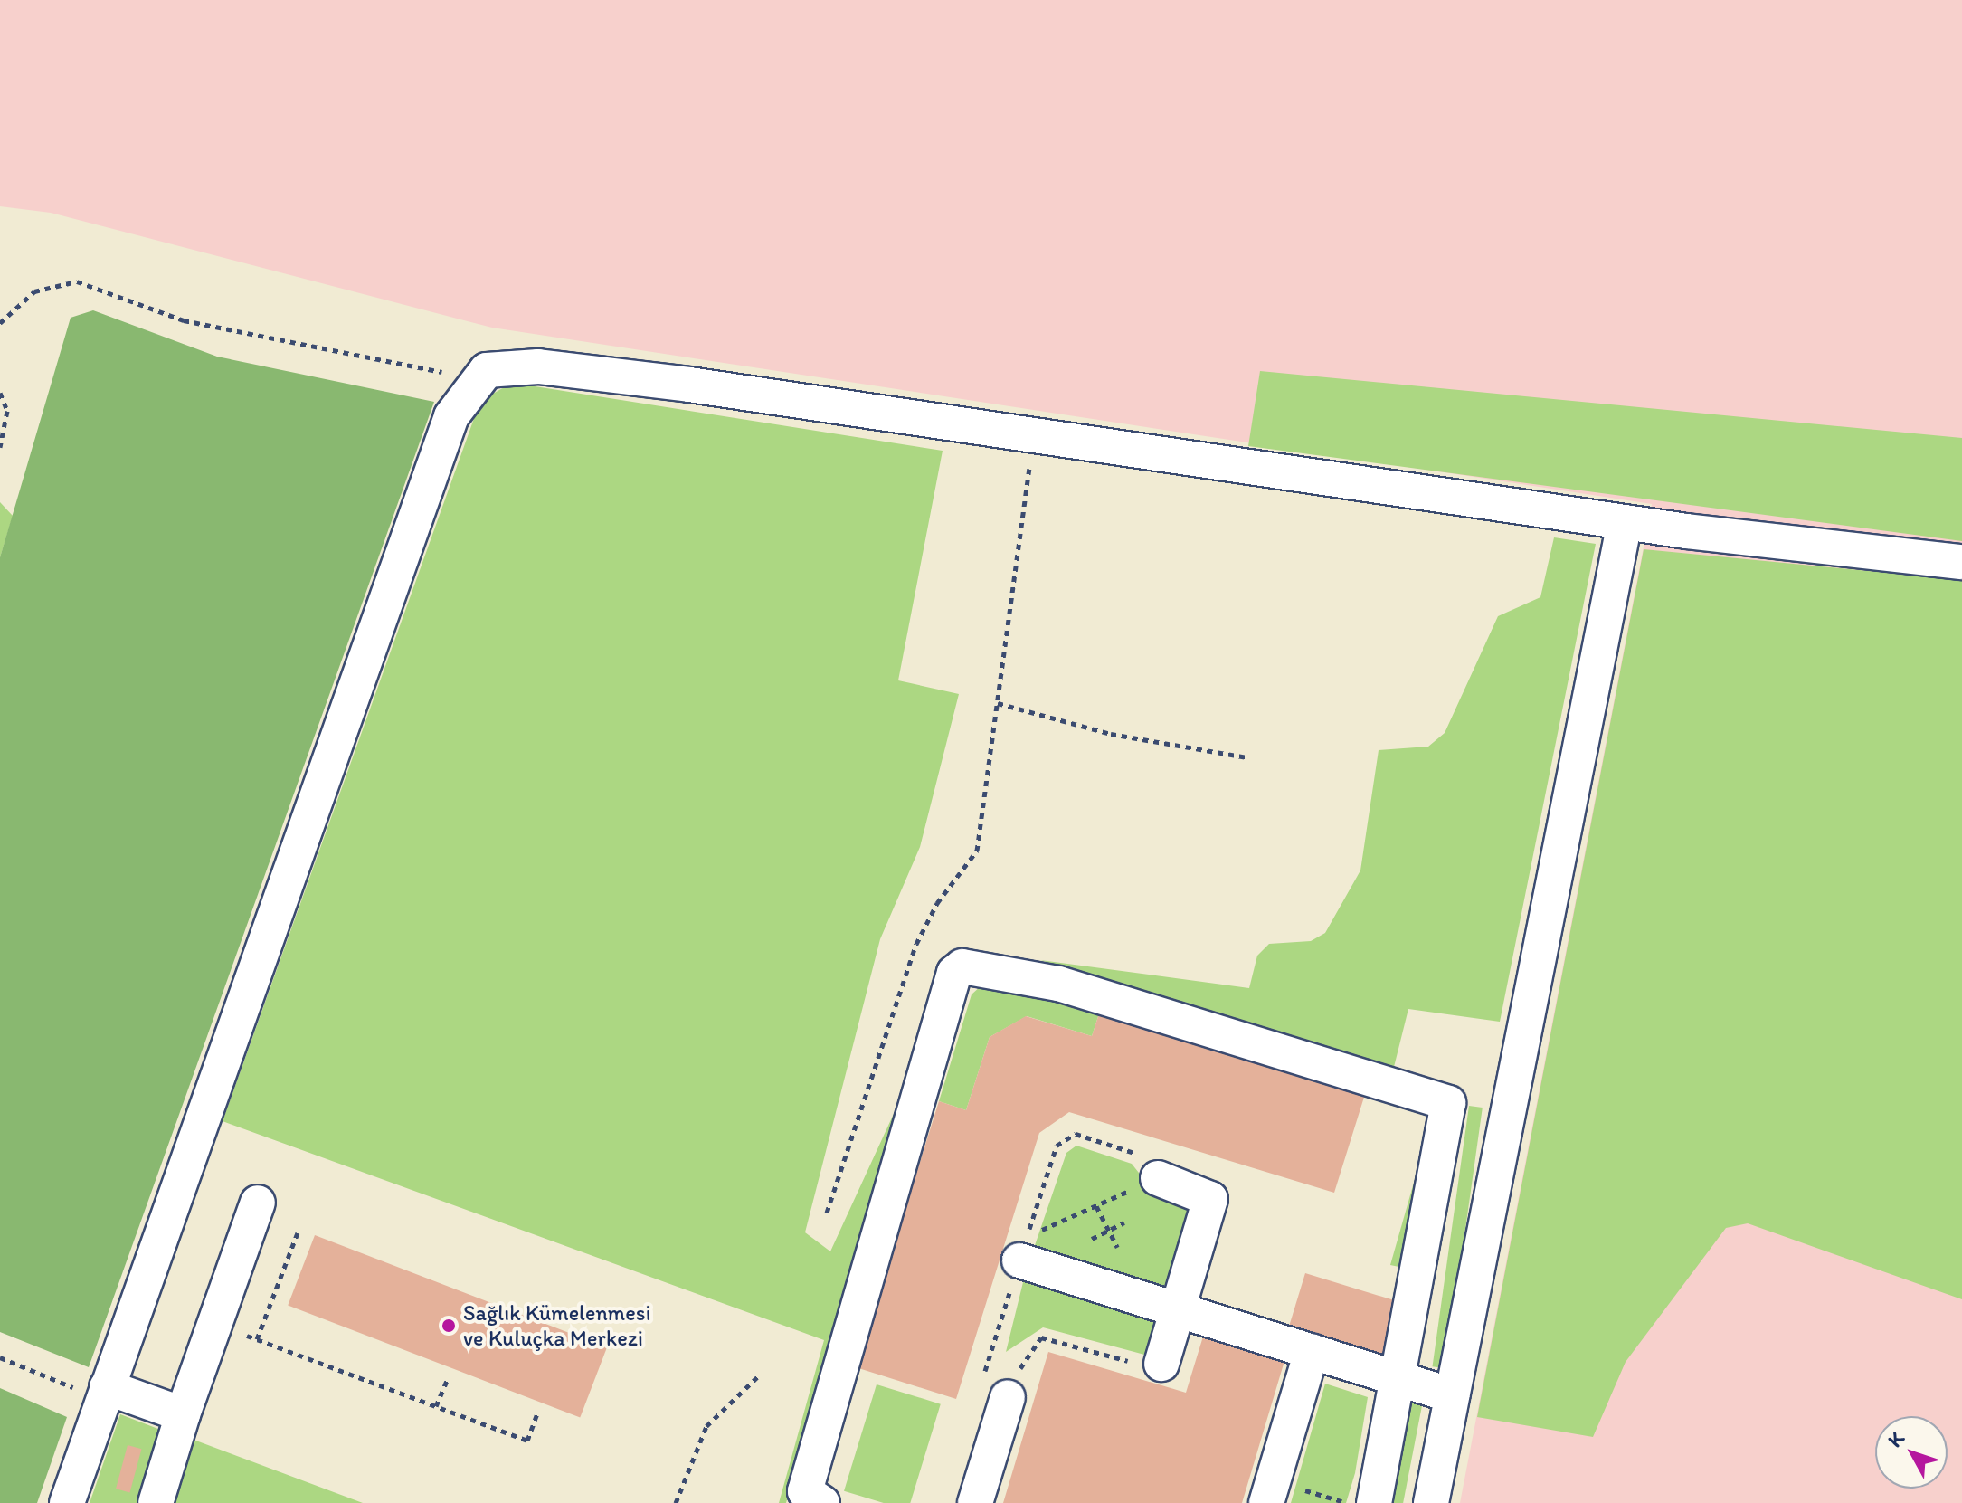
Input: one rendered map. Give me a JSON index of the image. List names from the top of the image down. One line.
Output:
{"places":["Sağlık Kümelenmesi ve Kuluçka Merkezi"],"north":"top left"}
